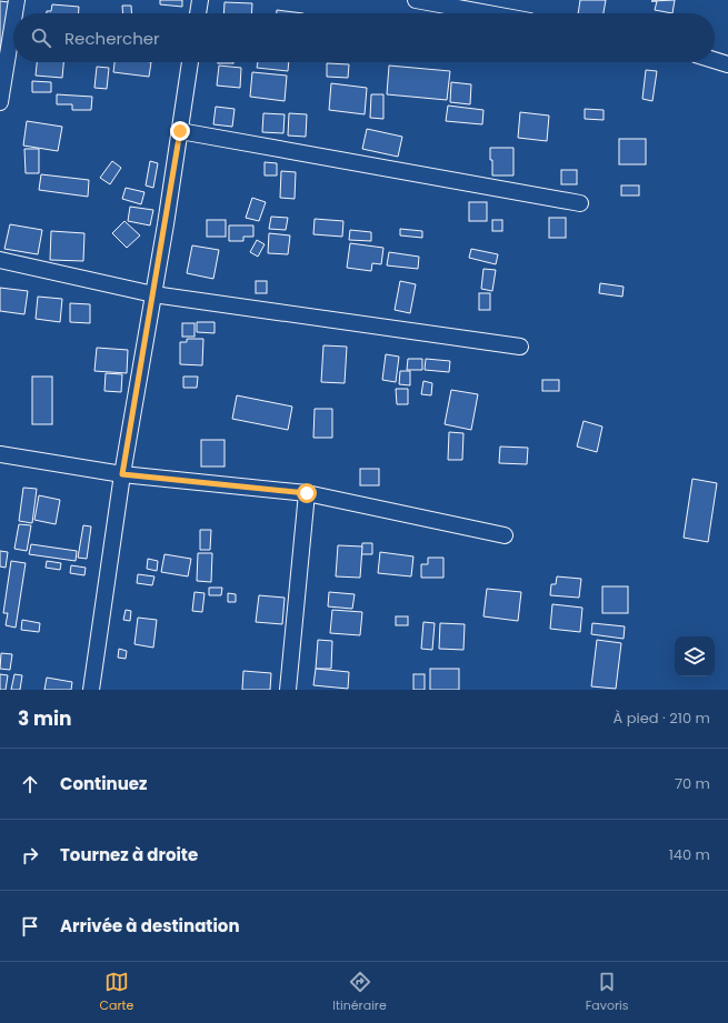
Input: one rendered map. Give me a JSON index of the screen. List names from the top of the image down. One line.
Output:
{"page":{"search":"Rechercher","heading":["3 min","À pied · 210 m"],"list":[["Continuez","70 m"],["Tournez à droite","140 m"],"Arrivée à destination"],"nav":["Carte","Itinéraire","Favoris"]}}
